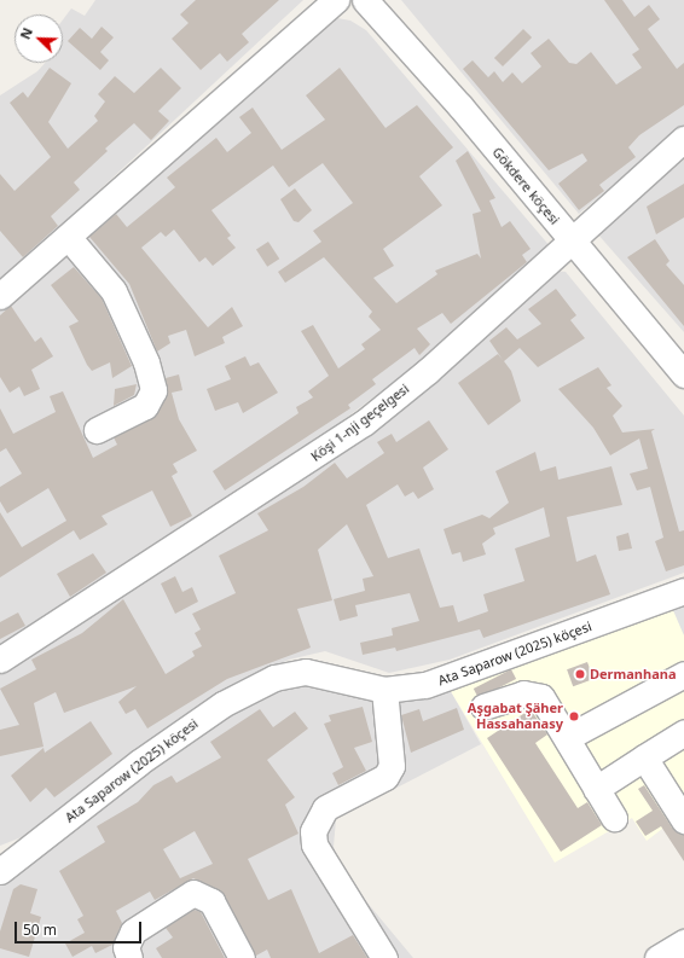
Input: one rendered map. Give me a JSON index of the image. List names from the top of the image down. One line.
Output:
{"streets":{"street":["Gökdere köçesi","Köşi 1-nji geçelgesi","Ata Saparow (2025) köçesi"]},"crossings":[["Gökdere köçesi","Köşi 1-nji geçelgesi"]],"places":["Dermanhana","Aşgabat Şäher Hassahanasy"],"scale_bar":"50 m","north":"top left"}
